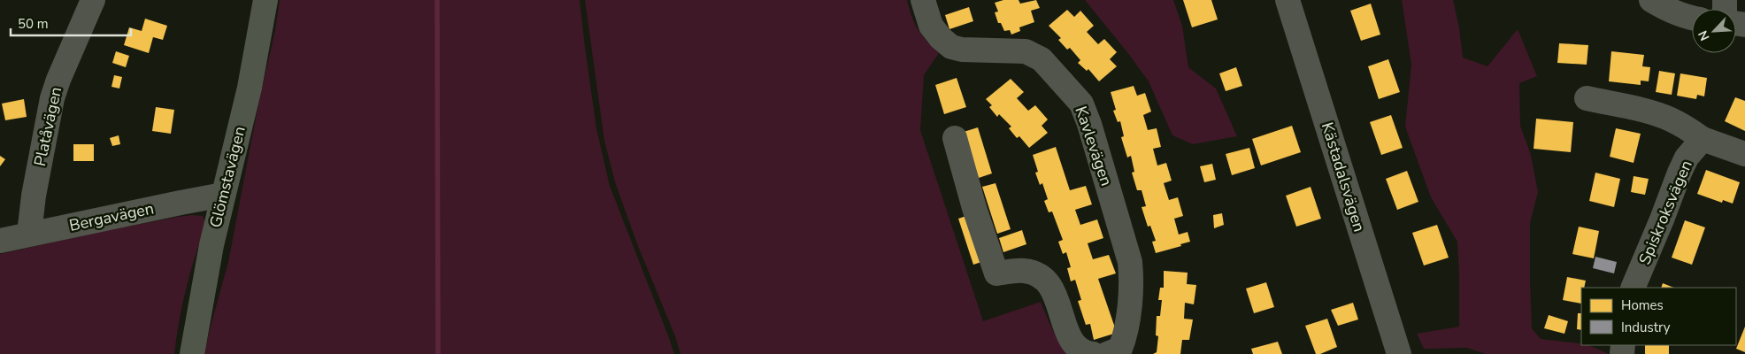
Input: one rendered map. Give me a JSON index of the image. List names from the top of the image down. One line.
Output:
{"streets":{"main road":["Glömstavägen"],"street":["Platåvägen","Kavlevägen","Kästadalsvägen","Spiskroksvägen","Bergavägen"]},"crossings":[["Platåvägen","Bergavägen"],["Glömstavägen","Bergavägen"]],"legend":["Homes","Industry"],"scale_bar":"50 m","north":"bottom left"}
